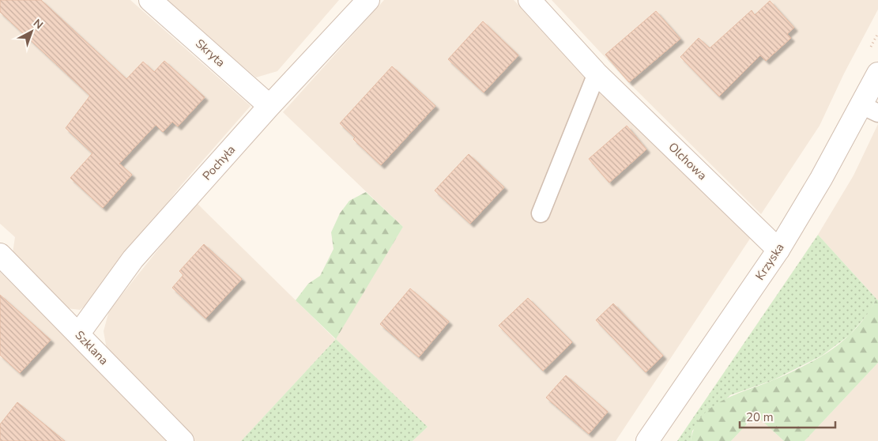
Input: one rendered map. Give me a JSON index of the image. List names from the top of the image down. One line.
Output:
{"streets":{"street":["Skryta","Olchowa","Pochyła","Krzyska","Szklana"]},"crossings":[["Skryta","Pochyła"],["Olchowa","Krzyska"],["Pochyła","Szklana"]],"scale_bar":"20 m","north":"top right"}
